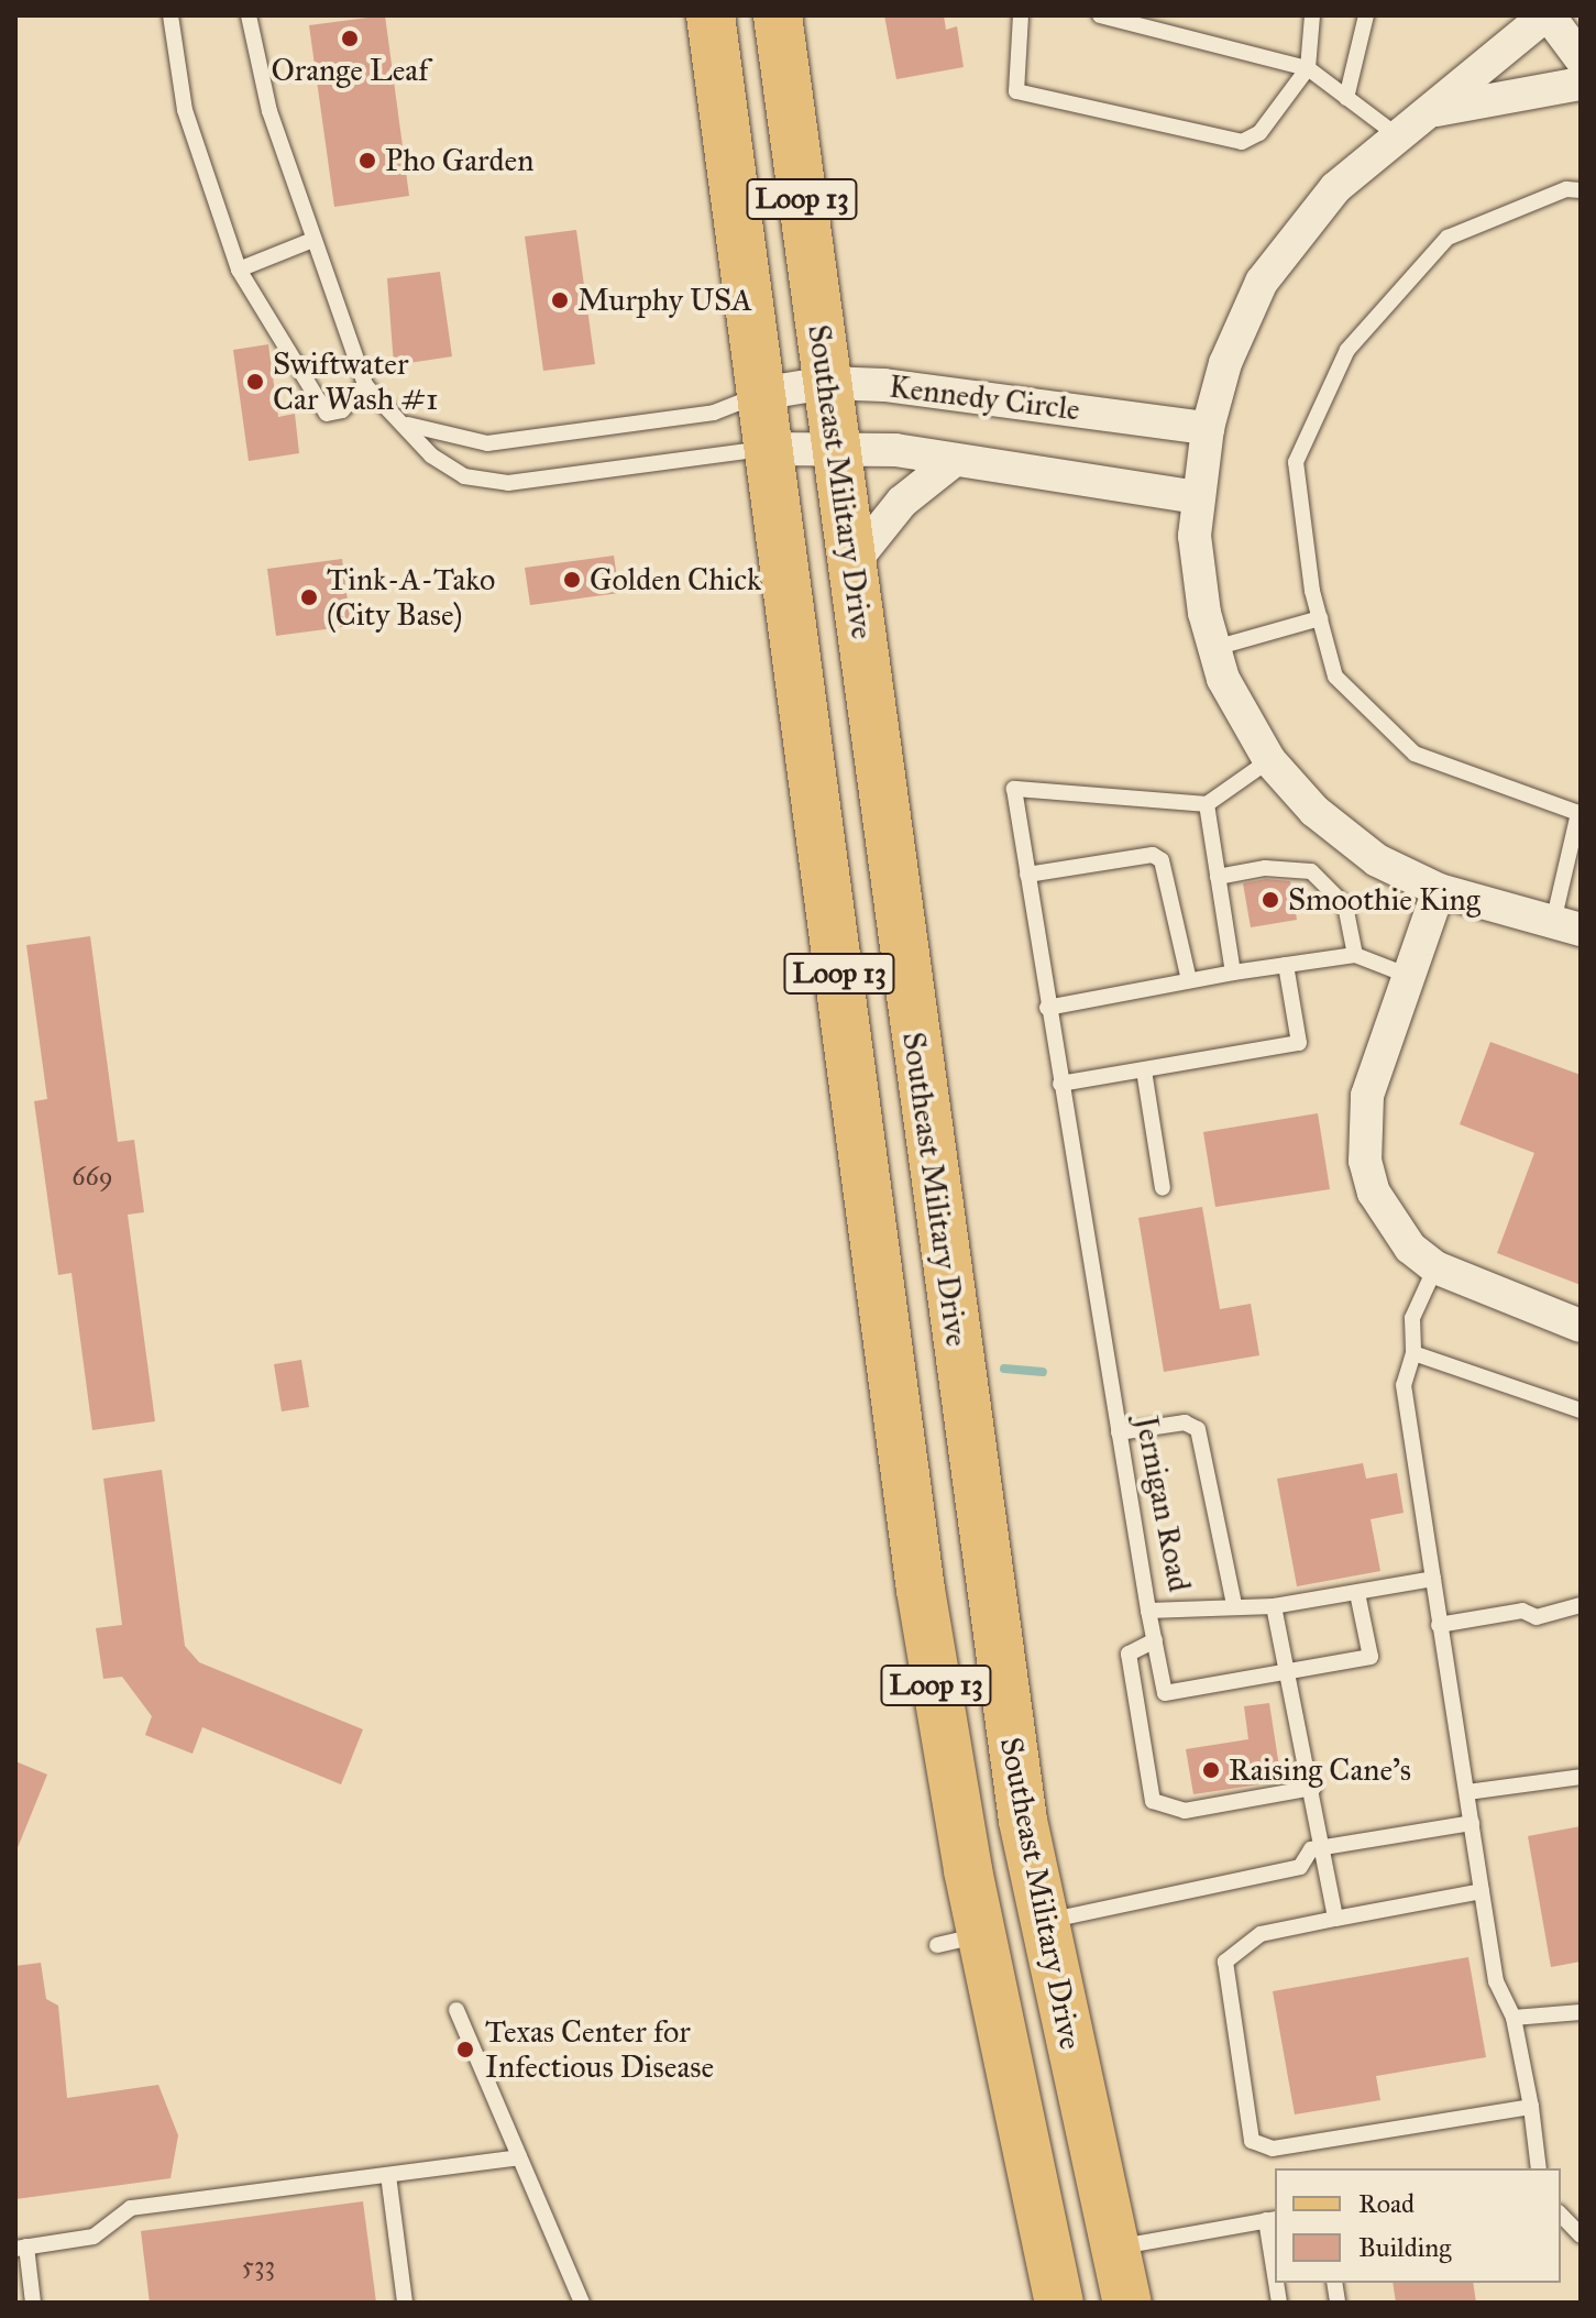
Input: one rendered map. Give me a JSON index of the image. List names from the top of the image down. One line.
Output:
{"streets":{"main road":["Loop 13","Southeast Military Drive"],"street":["Kennedy Circle"],"lane":["Jernigan Road"]},"crossings":[["Loop 13","Kennedy Circle"],["Kennedy Circle","Southeast Military Drive"]],"places":["Orange Leaf","Pho Garden","Murphy USA","Swiftwater Car Wash #1","Golden Chick","Tink-A-Tako (City Base)","Smoothie King","Raising Cane's","Texas Center for Infectious Disease"],"house_numbers":["669","533"],"legend":["Road","Building"]}
